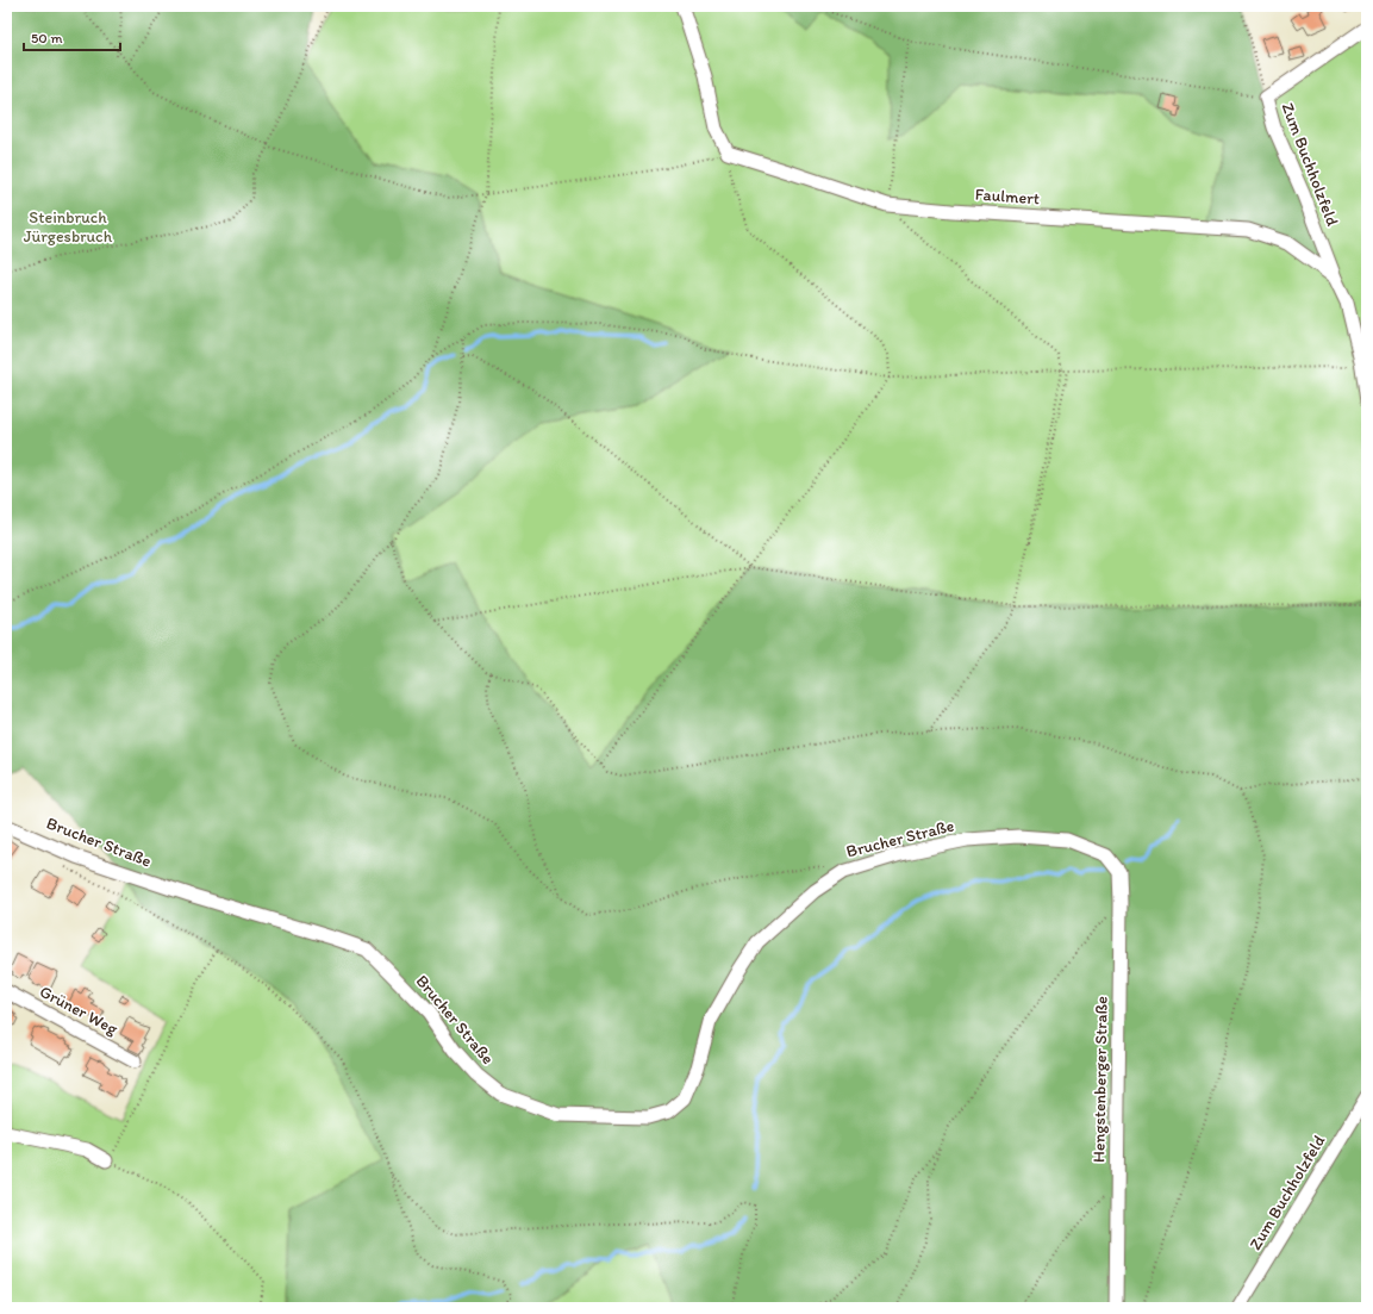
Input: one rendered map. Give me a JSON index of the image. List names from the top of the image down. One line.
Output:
{"streets":{"street":["Zum Buchholzfeld","Faulmert","Brucher Straße","Grüner Weg","Hengstenberger Straße"]},"crossings":[["Zum Buchholzfeld","Faulmert"],["Brucher Straße","Hengstenberger Straße"]],"parks":["Steinbruch Jürgesbruch"],"scale_bar":"50 m"}
